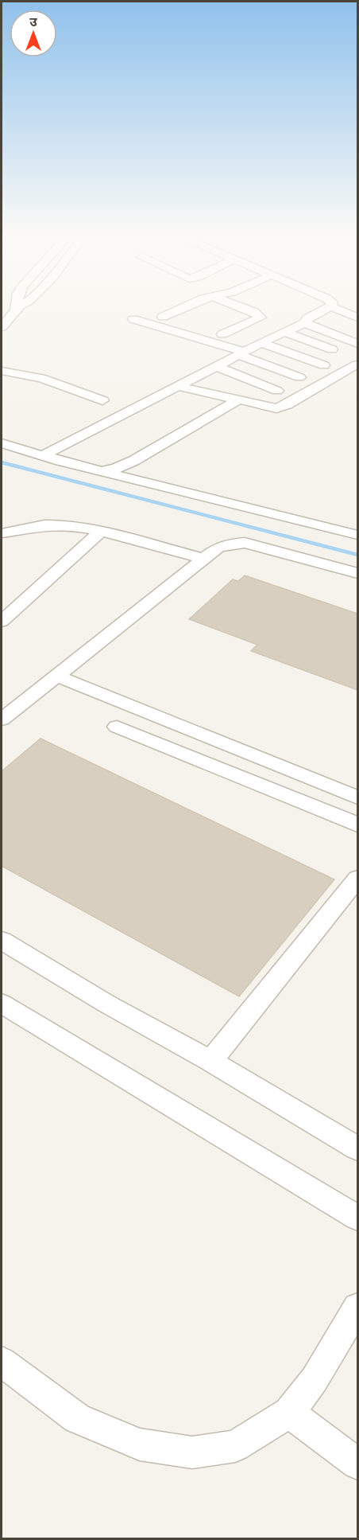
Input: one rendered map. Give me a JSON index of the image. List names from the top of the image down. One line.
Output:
{"north":"top"}
